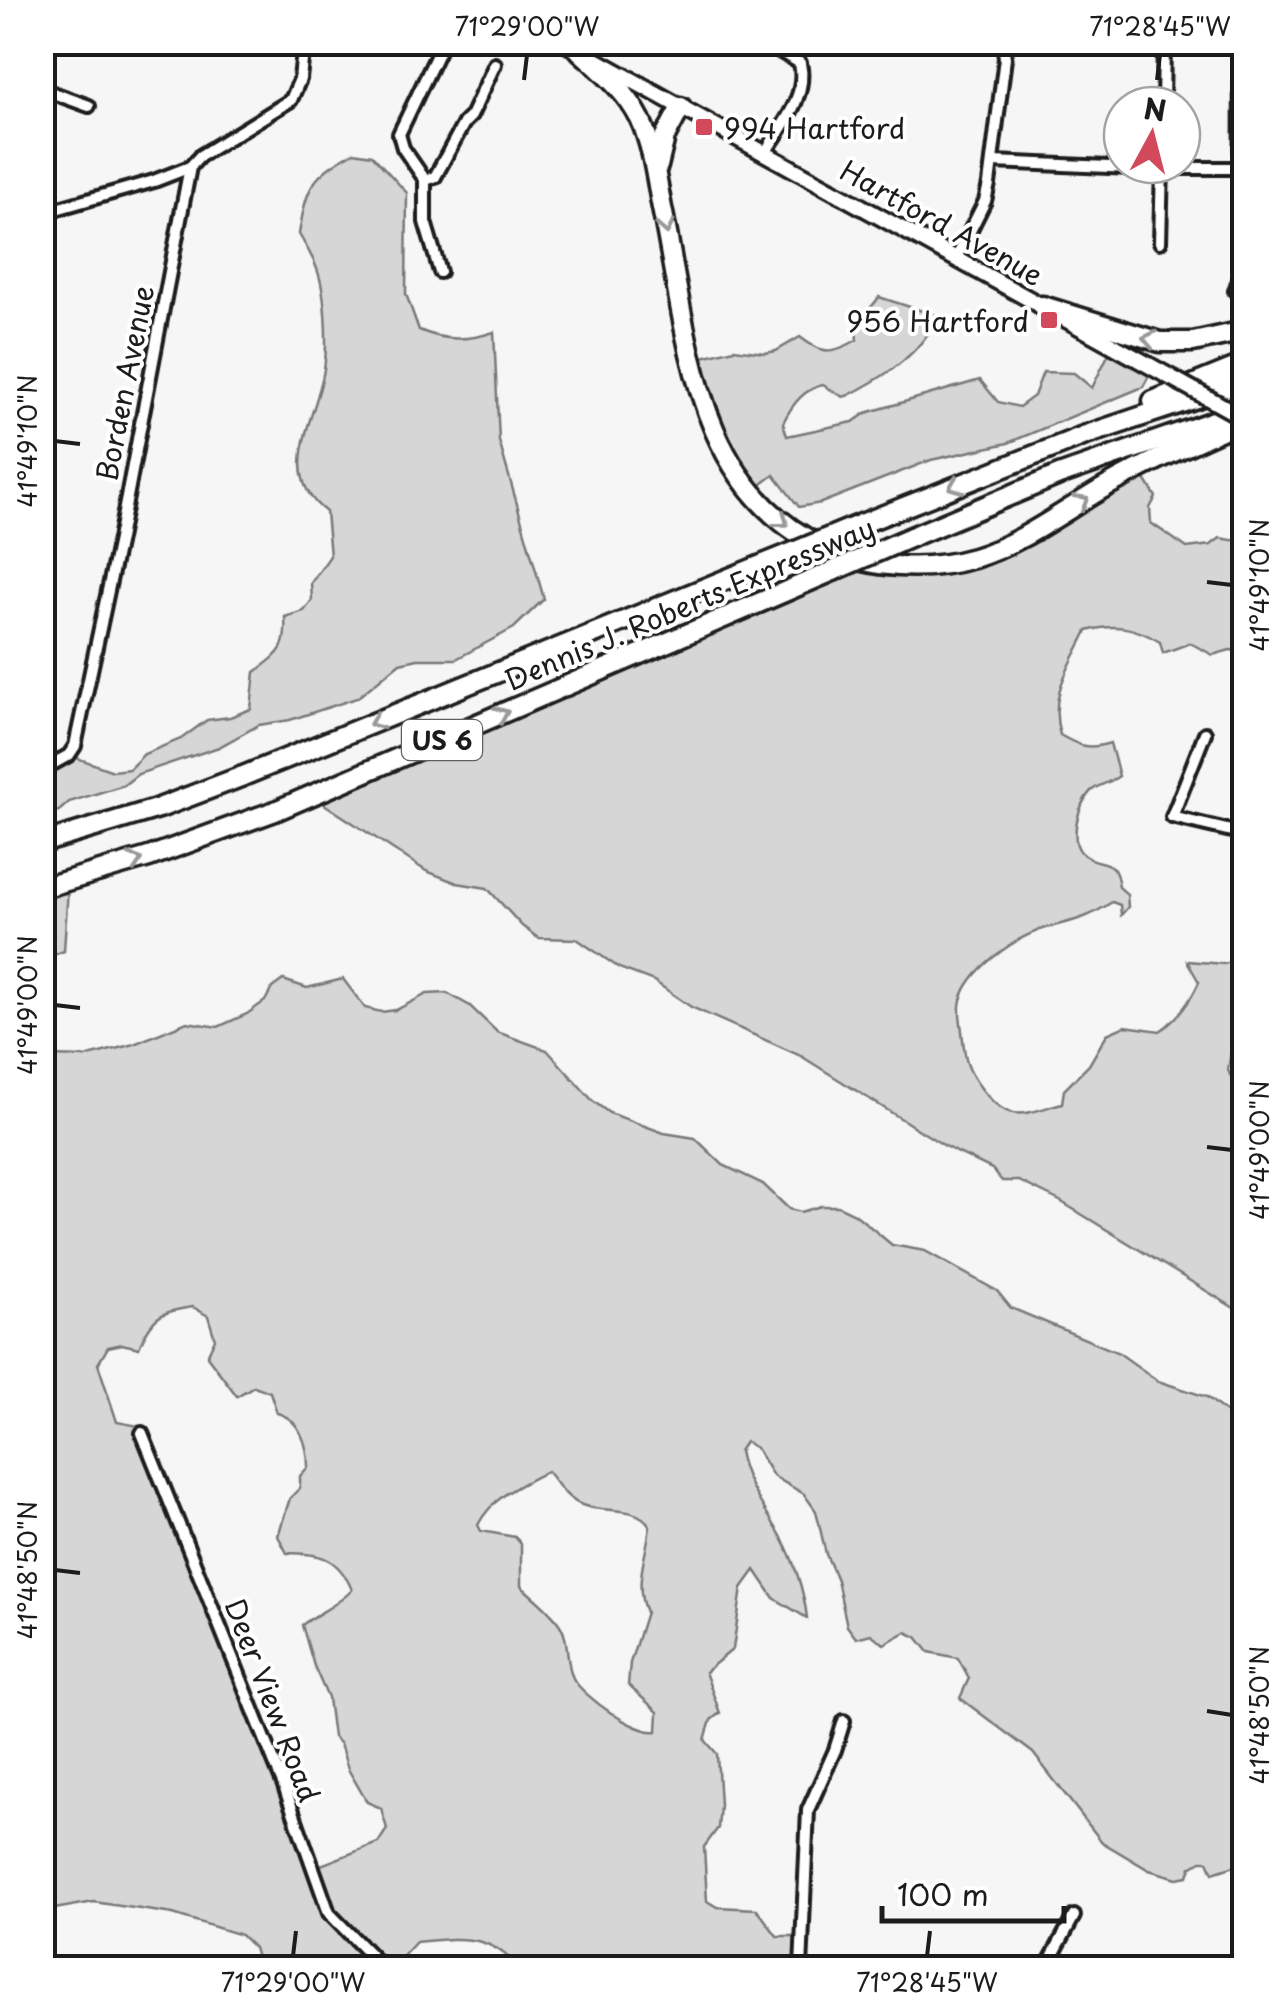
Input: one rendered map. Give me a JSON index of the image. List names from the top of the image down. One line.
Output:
{"streets":{"highway":["Dennis J. Roberts Expressway","US 6"],"main road":["Hartford Avenue"],"street":["Borden Avenue","Deer View Road"]},"crossings":[["Hartford Avenue","Dennis J. Roberts Expressway"]],"places":{"transit":["994 Hartford","956 Hartford"]},"scale_bar":"100 m","north":"top","coordinates":["71°29'00\"W","71°28'45\"W","41°49'10\"N","41°49'00\"N","41°48'50\"N"]}
